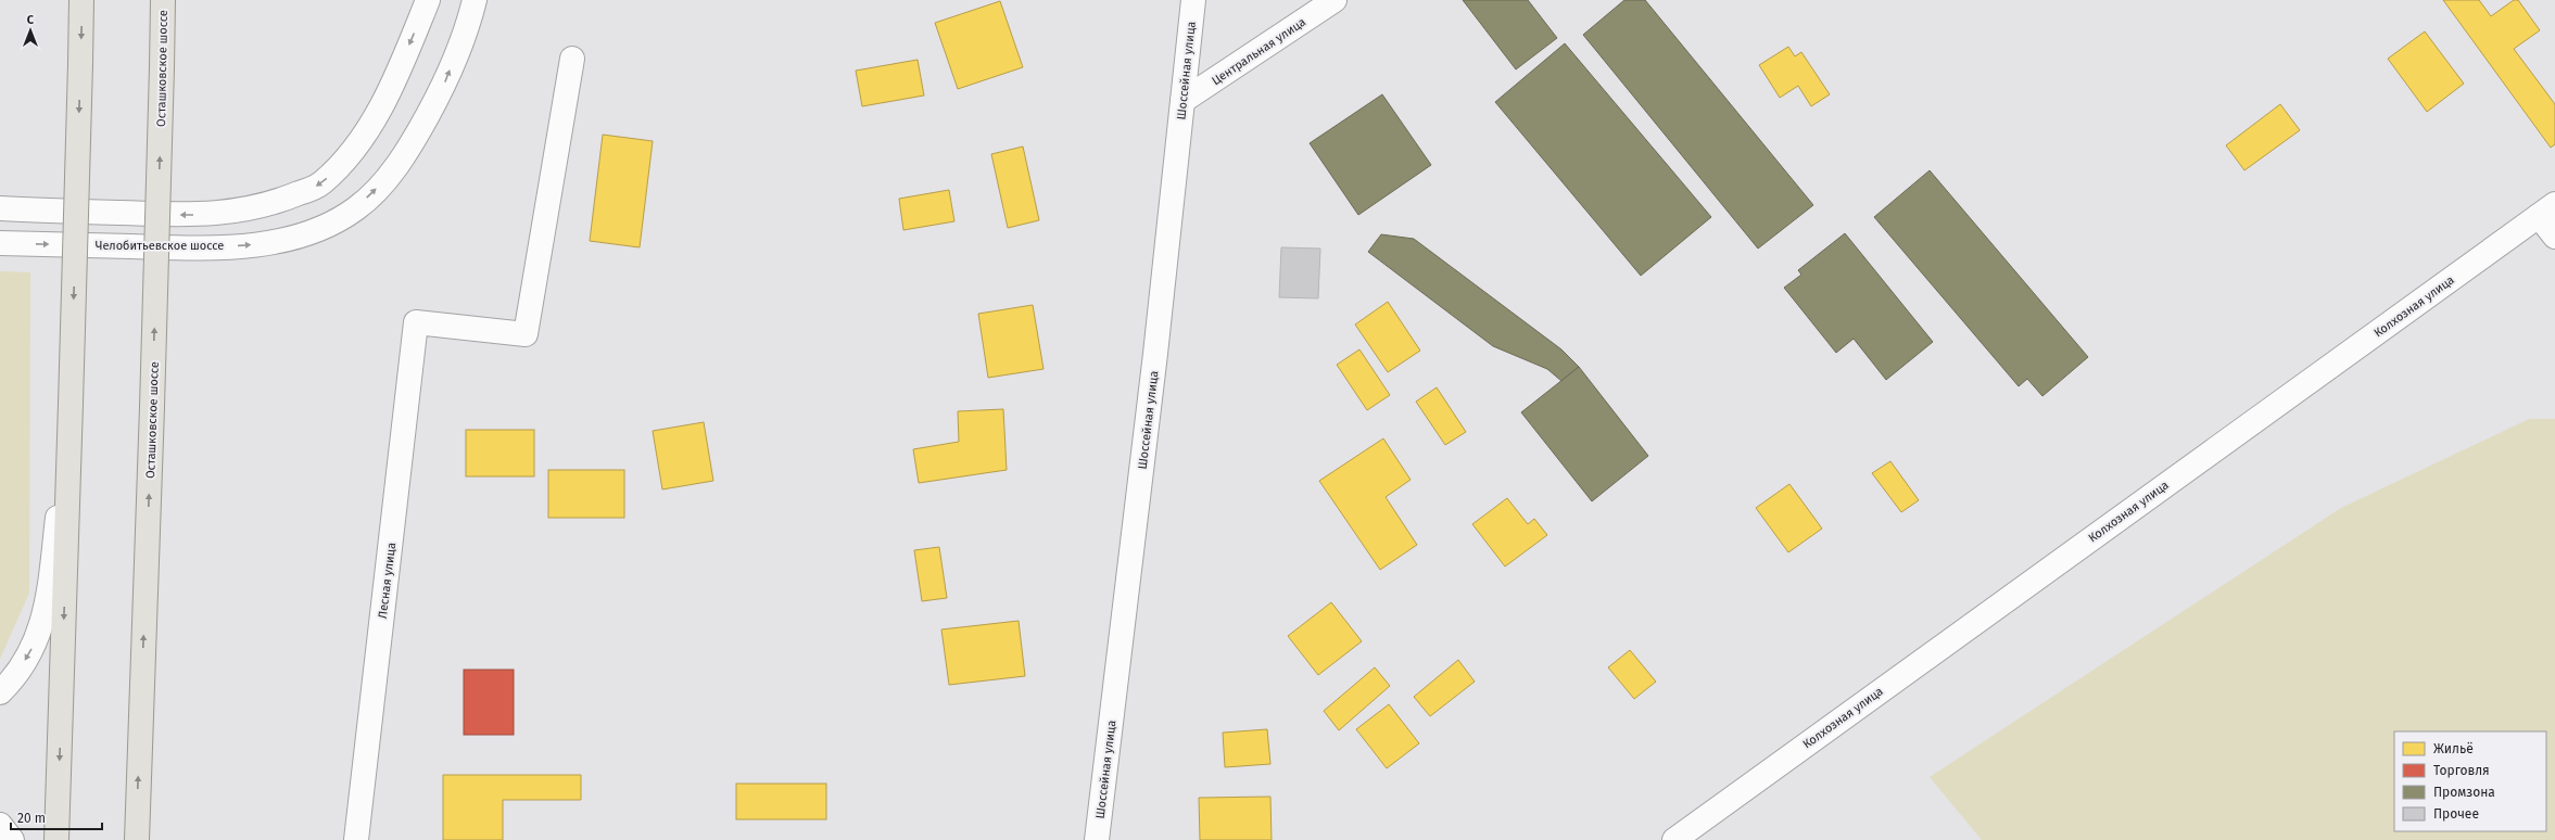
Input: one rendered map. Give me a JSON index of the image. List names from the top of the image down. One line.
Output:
{"streets":{"main road":["Осташковское шоссе"],"street":["Центральная улица","Шоссейная улица","Челобитьевское шоссе","Колхозная улица","Лесная улица"]},"crossings":[["Центральная улица","Шоссейная улица"]],"one_way":["Челобитьевское шоссе"],"legend":["Жильё","Торговля","Промзона","Прочее"],"scale_bar":"20 m","north":"top"}
